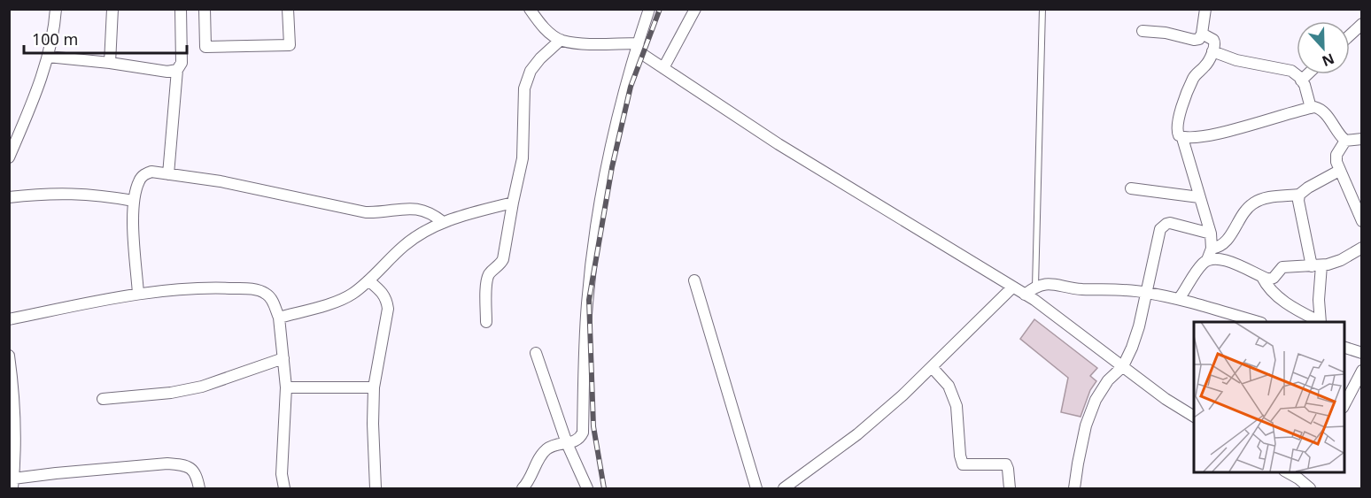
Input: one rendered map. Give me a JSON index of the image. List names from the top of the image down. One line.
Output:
{"scale_bar":"100 m","north":"bottom"}
